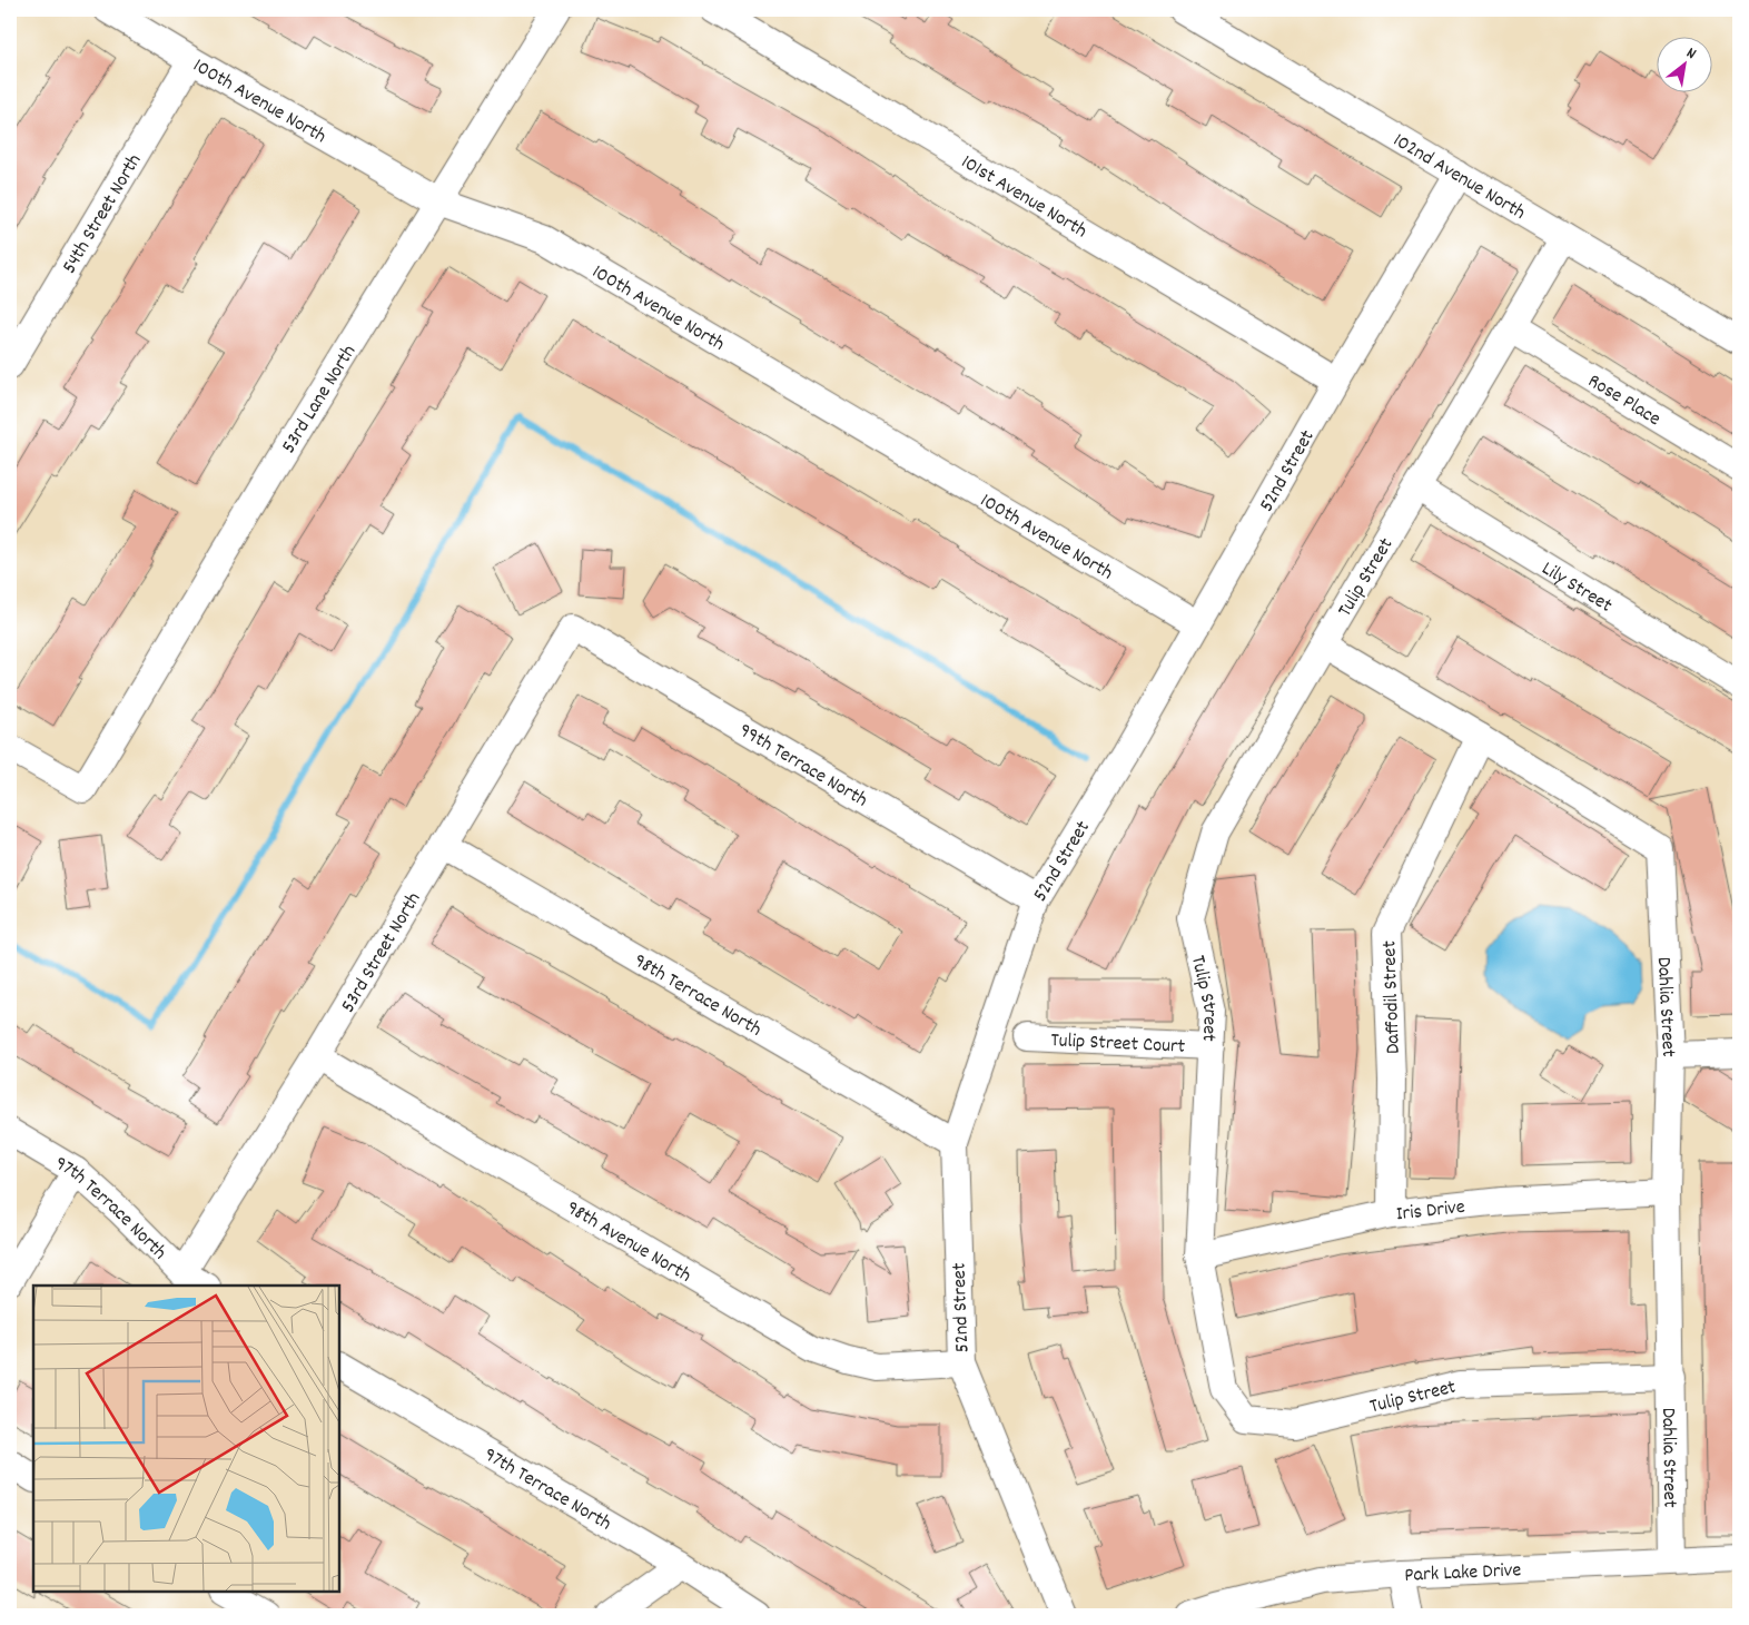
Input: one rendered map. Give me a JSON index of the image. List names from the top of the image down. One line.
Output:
{"streets":{"street":["100th Avenue North","102nd Avenue North","101st Avenue North","54th Street North","53rd Lane North","Rose Place","52nd Street","Tulip Street","Lily Street","99th Terrace North","53rd Street North","98th Terrace North","Daffodil Street","Dahlia Street","Tulip Street Court","97th Terrace North","Iris Drive","98th Avenue North","Park Lake Drive"]},"crossings":[["100th Avenue North","54th Street North"],["100th Avenue North","53rd Lane North"],["100th Avenue North","52nd Street"],["102nd Avenue North","52nd Street"],["102nd Avenue North","Tulip Street"],["101st Avenue North","52nd Street"],["Rose Place","Tulip Street"],["52nd Street","99th Terrace North"],["52nd Street","98th Terrace North"],["52nd Street","98th Avenue North"],["Tulip Street","Lily Street"],["Tulip Street","Dahlia Street"],["Tulip Street","Tulip Street Court"],["Tulip Street","Iris Drive"],["99th Terrace North","53rd Street North"],["53rd Street North","98th Terrace North"],["53rd Street North","97th Terrace North"],["53rd Street North","98th Avenue North"],["Daffodil Street","Dahlia Street"],["Daffodil Street","Iris Drive"],["Dahlia Street","Iris Drive"],["Dahlia Street","Park Lake Drive"]],"north":"top right"}
